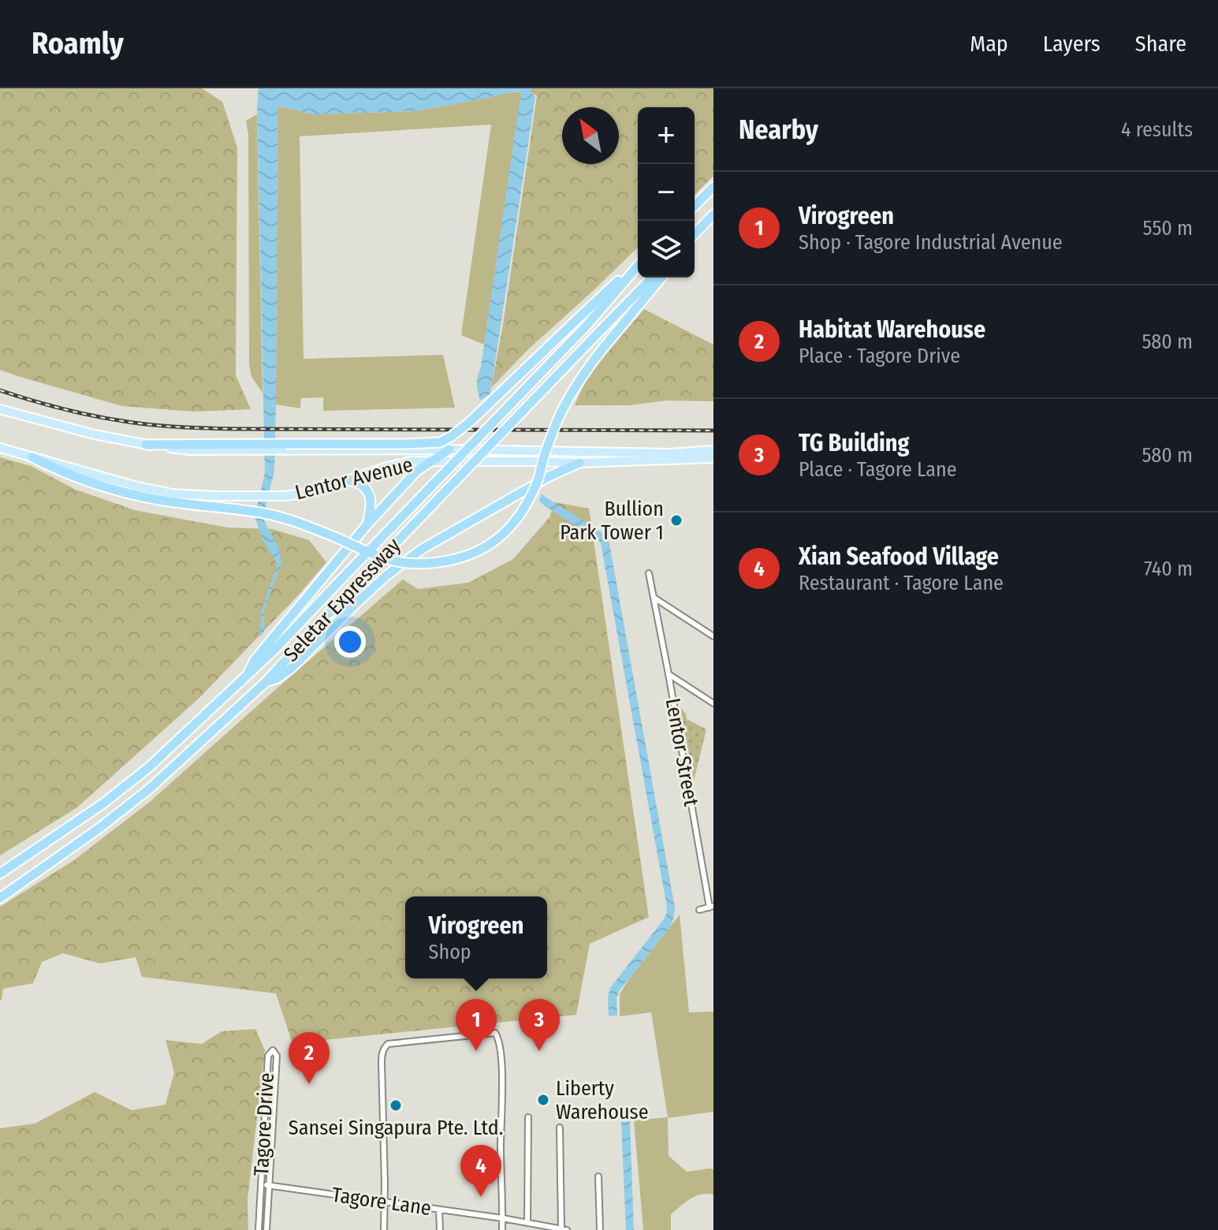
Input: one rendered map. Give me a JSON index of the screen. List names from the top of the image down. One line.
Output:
{"streets":{"highway":["Seletar Expressway"],"main road":["Lentor Avenue"],"street":["Lentor Street","Tagore Drive","Tagore Lane"]},"crossings":[["Tagore Drive","Tagore Lane"]],"places":["Bullion Park Tower 1","Liberty Warehouse","Sansei Singapura Pte. Ltd."],"north":"top left","page":{"header":"Roamly","nav":["Map","Layers","Share"],"heading":["Nearby","4 results"],"map_buttons":["+","−"],"list":[{"mark":"1","name":"Virogreen","note":"Shop · Tagore Industrial Avenue","value":"550 m"},{"mark":"2","name":"Habitat Warehouse","note":"Place · Tagore Drive","value":"580 m"},{"mark":"3","name":"TG Building","note":"Place · Tagore Lane","value":"580 m"},{"mark":"4","name":"Xian Seafood Village","note":"Restaurant · Tagore Lane","value":"740 m"}],"popup":["Virogreen","Shop"],"pins":["1","3","2","4"]}}
